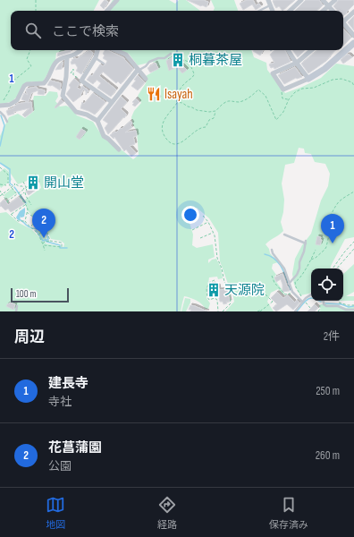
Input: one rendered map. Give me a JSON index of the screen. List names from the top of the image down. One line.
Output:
{"places":{"building":["桐暮茶屋","開山堂","天源院"],"restaurant":["Isayah"]},"scale_bar":"100 m","page":{"search":"ここで検索","pins":["2","1"],"scale":"100 m","heading":["周辺","2件"],"list":[{"mark":"1","name":"建長寺","note":"寺社","value":"250 m"},{"mark":"2","name":"花菖蒲園","note":"公園","value":"260 m"}],"nav":["地図","経路","保存済み"]},"grid":{"rows":["1","2"]}}
